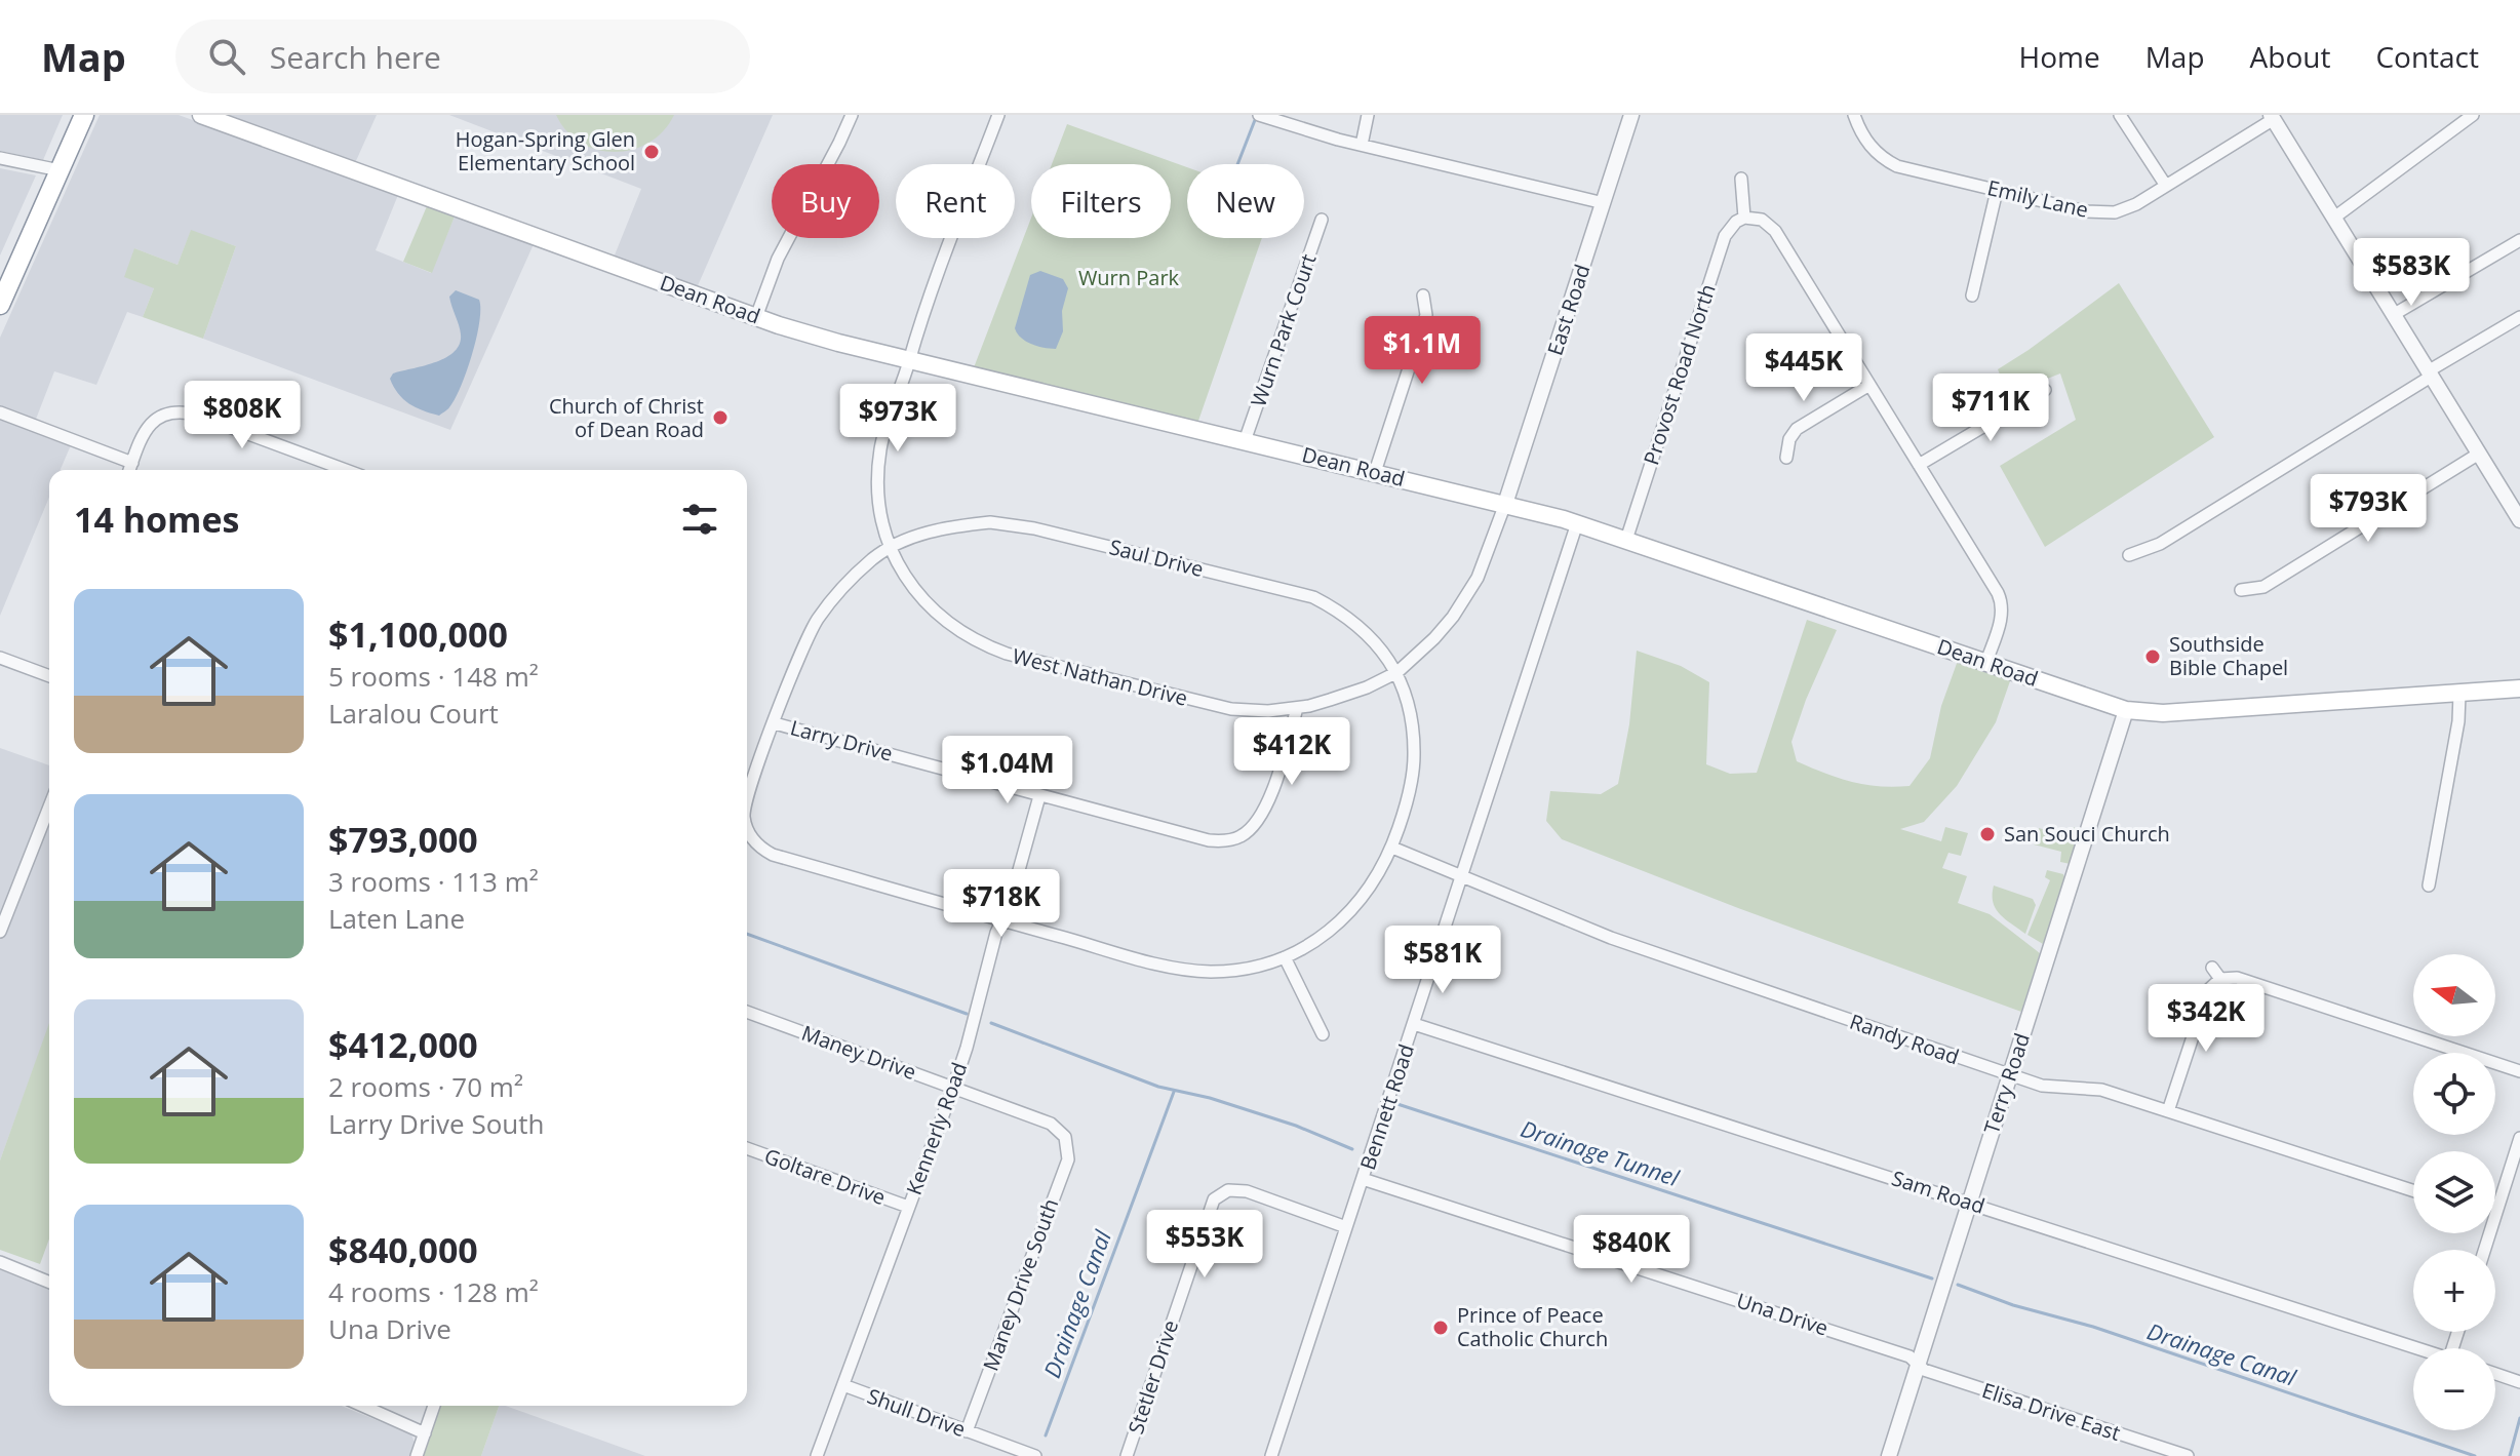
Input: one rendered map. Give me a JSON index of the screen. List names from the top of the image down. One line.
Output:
{"streets":{"main road":["Dean Road"],"street":["Emily Lane","East Road","Wurn Park Court","Provost Road North","Saul Drive","West Nathan Drive","Larry Drive","Randy Road","Maney Drive","Terry Road","Bennett Road","Kennerly Road","Goltare Drive","Sam Road","Maney Drive South","Una Drive","Stetler Drive","Elisa Drive East","Shull Drive"]},"crossings":[["Dean Road","East Road"],["Dean Road","Wurn Park Court"],["Dean Road","Provost Road North"],["Dean Road","West Nathan Drive"],["Dean Road","Terry Road"],["Dean Road","Bennett Road"],["East Road","West Nathan Drive"],["Saul Drive","West Nathan Drive"],["Saul Drive","Larry Drive"],["Saul Drive","Kennerly Road"],["West Nathan Drive","Larry Drive"],["Larry Drive","Kennerly Road"],["Randy Road","Terry Road"],["Randy Road","Bennett Road"],["Maney Drive","Kennerly Road"],["Maney Drive","Maney Drive South"],["Terry Road","Sam Road"],["Terry Road","Una Drive"],["Terry Road","Elisa Drive East"],["Bennett Road","Sam Road"],["Bennett Road","Una Drive"],["Bennett Road","Stetler Drive"],["Kennerly Road","Goltare Drive"],["Kennerly Road","Shull Drive"],["Maney Drive South","Shull Drive"],["Una Drive","Elisa Drive East"]],"water":["Drainage Tunnel","Drainage Canal"],"parks":["Wurn Park"],"places":["Hogan-Spring Glen Elementary School","Church of Christ of Dean Road","Southside Bible Chapel","San Souci Church","Prince of Peace Catholic Church"],"north":"left","page":{"header":"Map","search":"Search here","nav":["Home","Map","About","Contact"],"chip":["Buy","Rent","Filters","New"],"price":["$583K","$1.1M","$445K","$711K","$808K","$973K","$793K","$412K","$1.04M","$718K","$581K","$342K","$553K","$840K"],"heading":"14 homes","list":[{"name":"$1,100,000","note":"5 rooms · 148 m² · Laralou Court"},{"name":"$793,000","note":"3 rooms · 113 m² · Laten Lane"},{"name":"$412,000","note":"2 rooms · 70 m² · Larry Drive South"},{"name":"$840,000","note":"4 rooms · 128 m² · Una Drive"}],"map_buttons":["+","−"]}}
